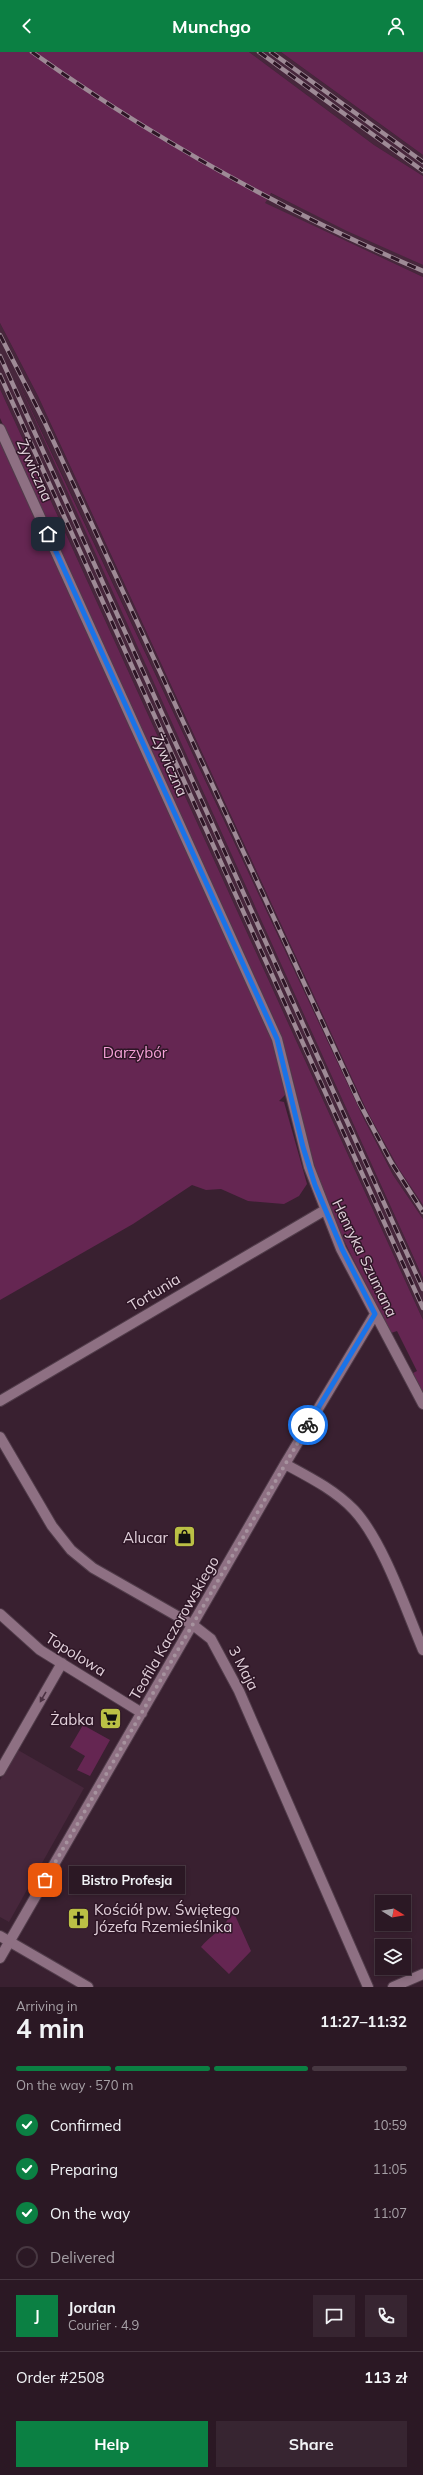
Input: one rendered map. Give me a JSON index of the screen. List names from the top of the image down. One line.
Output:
{"streets":{"street":["Żywiczna","Henryka Szumana","Tortunia","Teofila Kaczorowskiego","Topolowa","3 Maja"]},"crossings":[["Żywiczna","Henryka Szumana"],["Henryka Szumana","Tortunia"],["Henryka Szumana","Teofila Kaczorowskiego"],["Teofila Kaczorowskiego","Topolowa"],["Teofila Kaczorowskiego","3 Maja"]],"parks":["Darzybór"],"places":{"shop":["Alucar"],"supermarket":["Żabka"],"other":["Bistro Profesja"],"church":["Kościół pw. Świętego Józefa Rzemieślnika"]},"north":"right","page":{"header":"Munchgo","bubble":"Bistro Profesja","heading":["4 min","Arriving in","11:27–11:32"],"panel":["Jordan","Courier · 4.9","Order #2508","113 zł"],"bar":"On the way · 570 m","list":[["Confirmed","10:59"],["Preparing","11:05"],["On the way","11:07"],"Delivered"],"round":"J","buttons":["Help","Share"]}}
